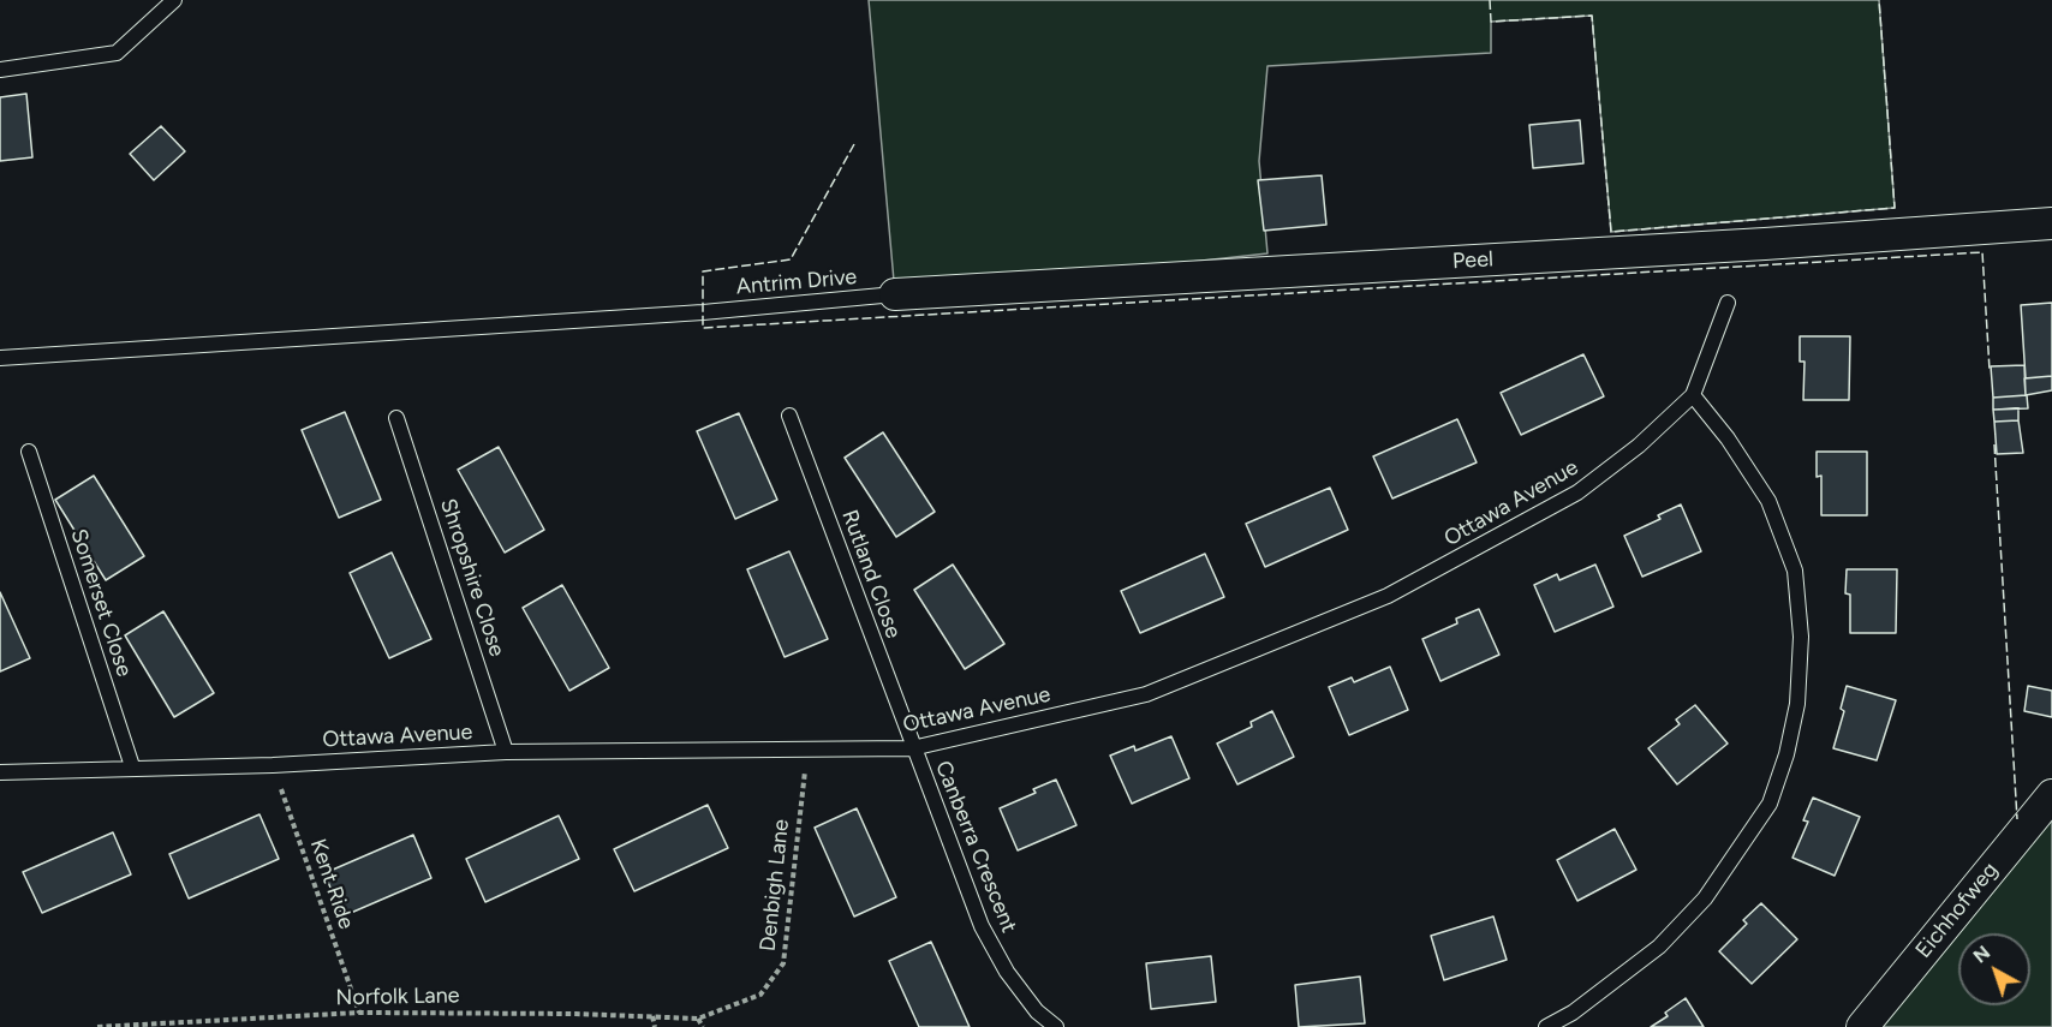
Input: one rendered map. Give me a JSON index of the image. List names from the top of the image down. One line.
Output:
{"streets":{"street":["Peel","Eichhofweg"],"lane":["Antrim Drive","Ottawa Avenue","Rutland Close","Shropshire Close","Somerset Close","Canberra Crescent"],"path":["Kent Ride","Denbigh Lane","Norfolk Lane"]},"crossings":[["Peel","Antrim Drive"],["Ottawa Avenue","Rutland Close"],["Ottawa Avenue","Shropshire Close"],["Ottawa Avenue","Somerset Close"],["Ottawa Avenue","Canberra Crescent"],["Ottawa Avenue","Kent Ride"],["Ottawa Avenue","Denbigh Lane"],["Rutland Close","Canberra Crescent"],["Kent Ride","Norfolk Lane"],["Denbigh Lane","Norfolk Lane"]],"north":"top left"}
